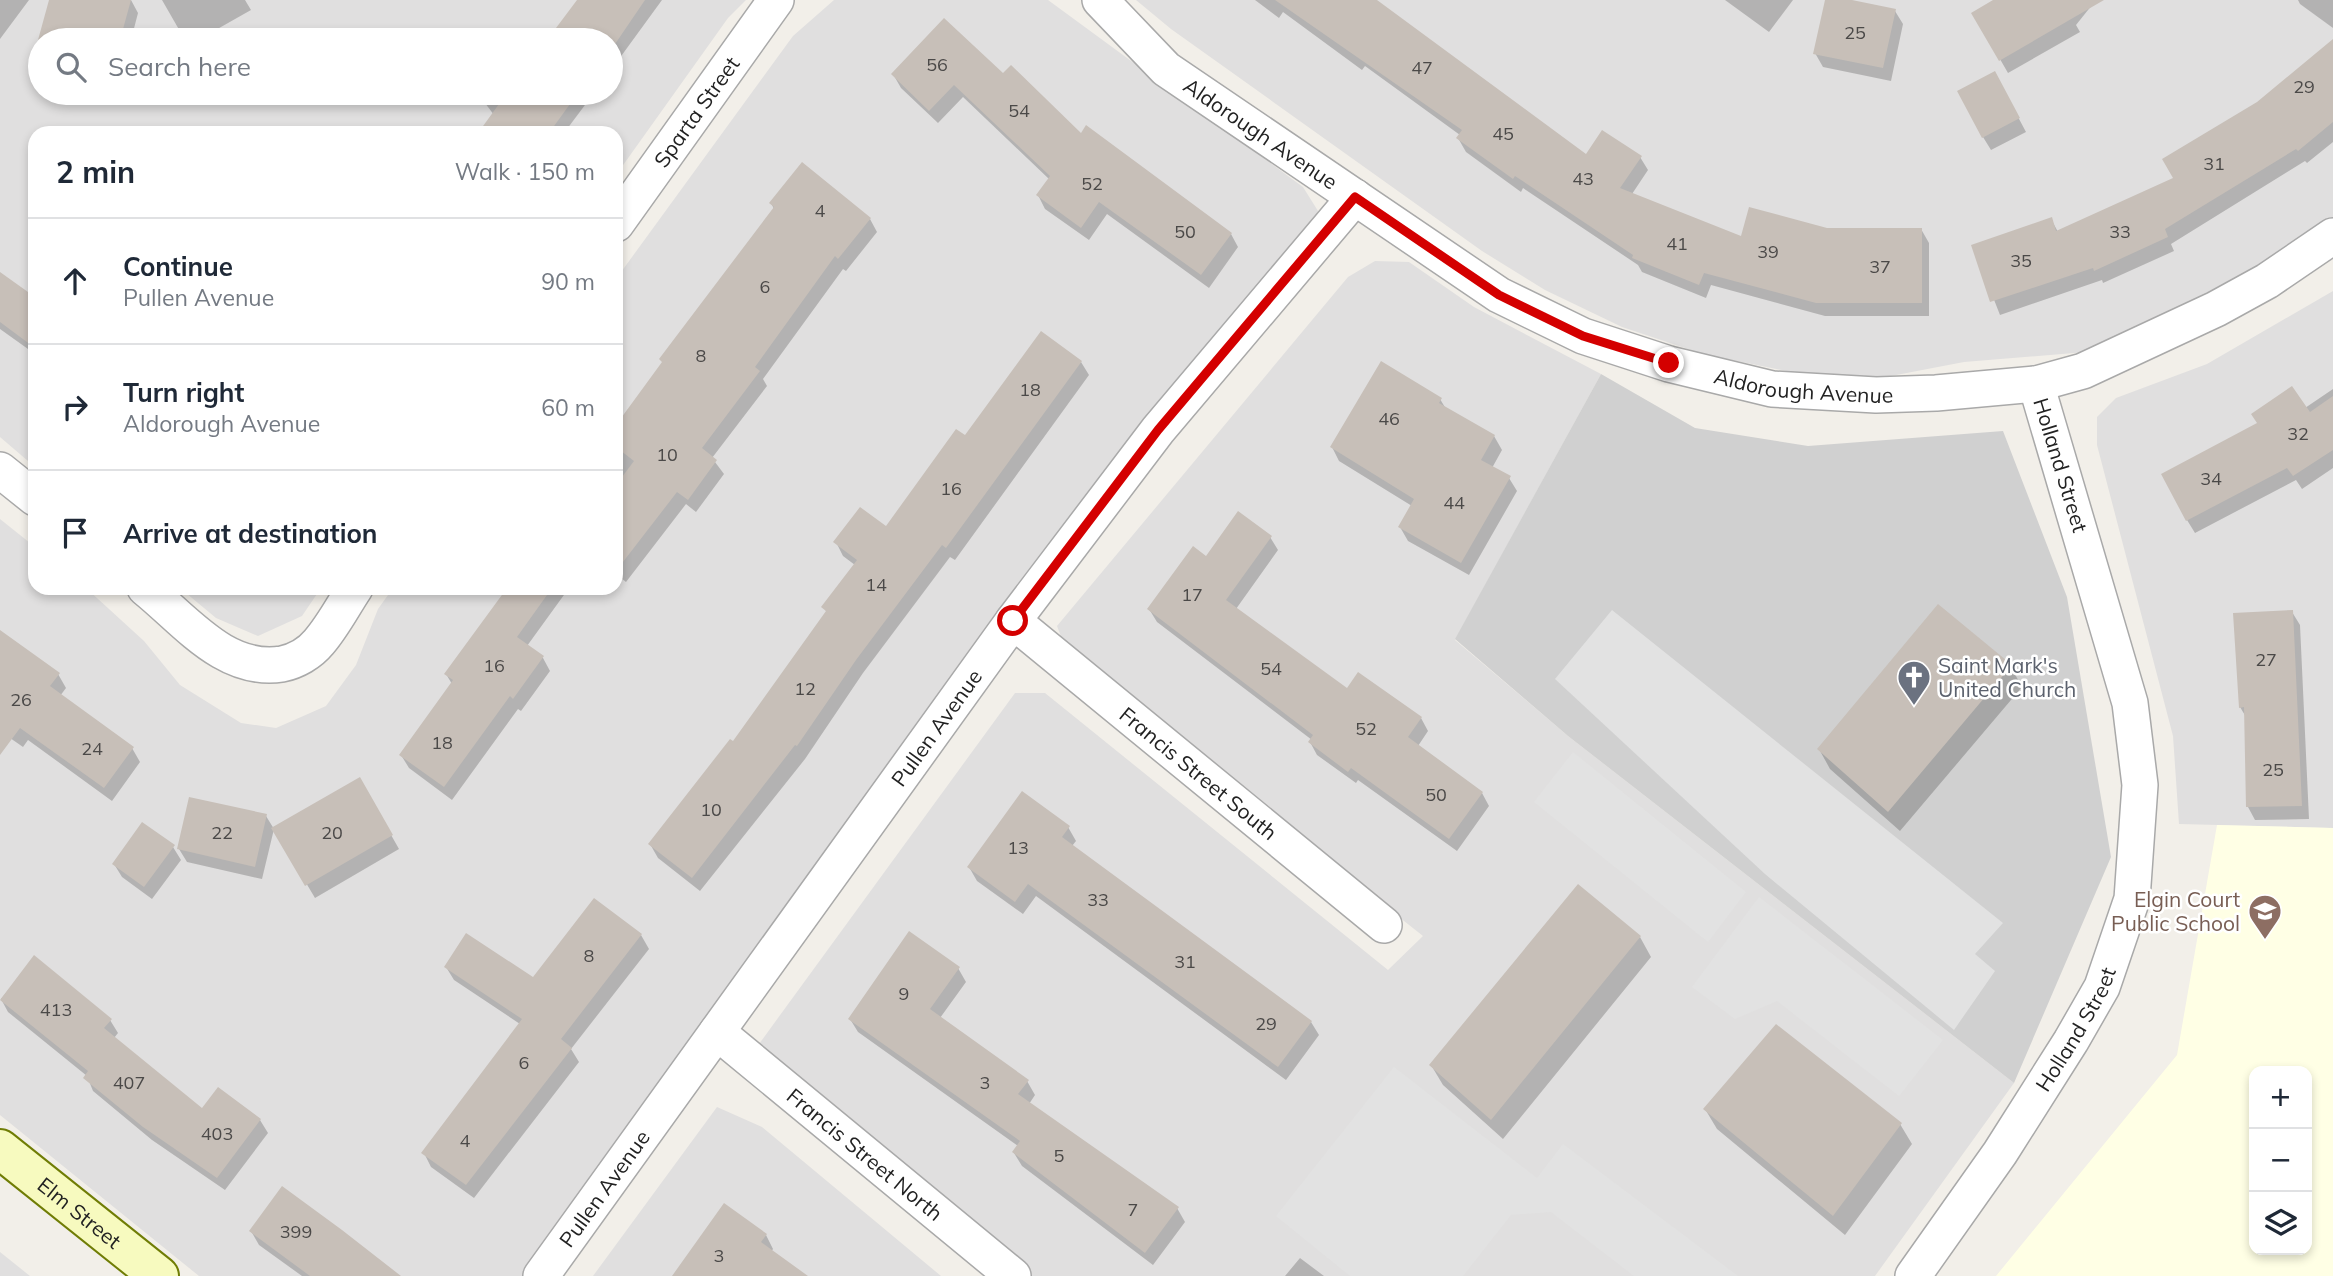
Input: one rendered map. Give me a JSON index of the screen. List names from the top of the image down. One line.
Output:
{"streets":{"main road":["Elm Street"],"street":["Sparta Street","Aldorough Avenue","Holland Street","Pullen Avenue","Francis Street South","Francis Street North"]},"crossings":[["Aldorough Avenue","Holland Street"],["Aldorough Avenue","Pullen Avenue"],["Pullen Avenue","Francis Street South"],["Pullen Avenue","Francis Street North"]],"places":{"church":["Saint Mark's United Church"],"school or university":["Elgin Court Public School"]},"house_numbers":["25","56","47","29","54","45","31","43","52","4","50","33","41","39","35","37","6","8","18","46","32","10","34","16","44","14","17","27","16","54","12","26","52","18","24","25","50","10","22","20","13","33","8","31","9","413","29","6","407","3","403","4","5","7","399","3"],"page":{"search":"Search here","heading":["2 min","Walk · 150 m"],"list":[["Continue","Pullen Avenue","90 m"],["Turn right","Aldorough Avenue","60 m"],"Arrive at destination"],"map_buttons":["+","−"]}}
